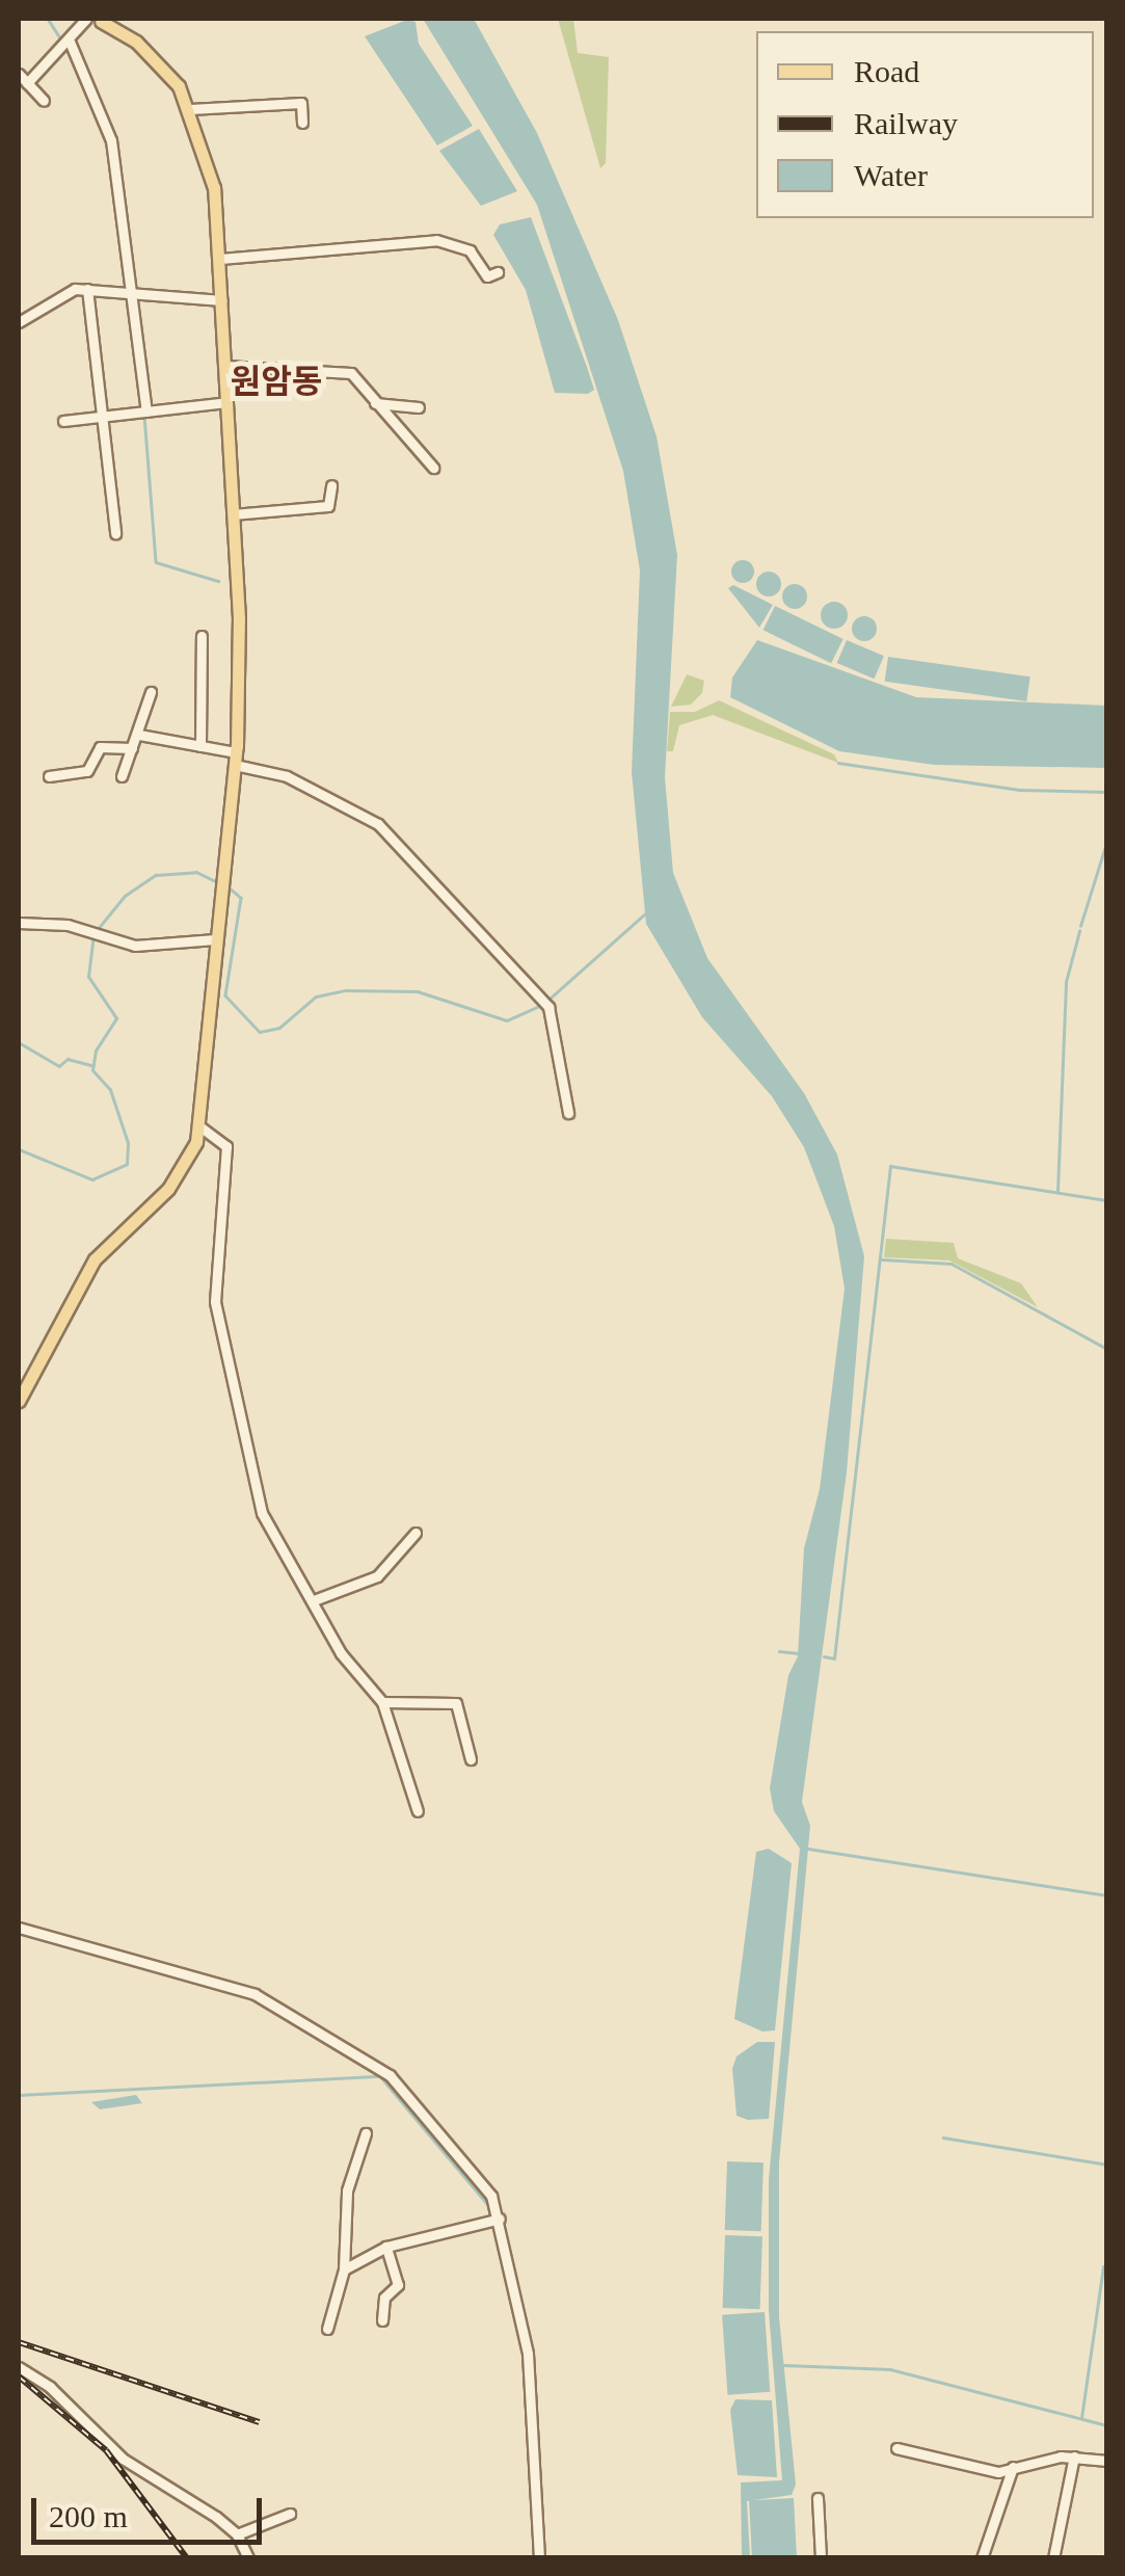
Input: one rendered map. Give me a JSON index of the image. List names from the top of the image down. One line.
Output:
{"districts":["원암동"],"legend":["Road","Railway","Water"],"scale_bar":"200 m"}
